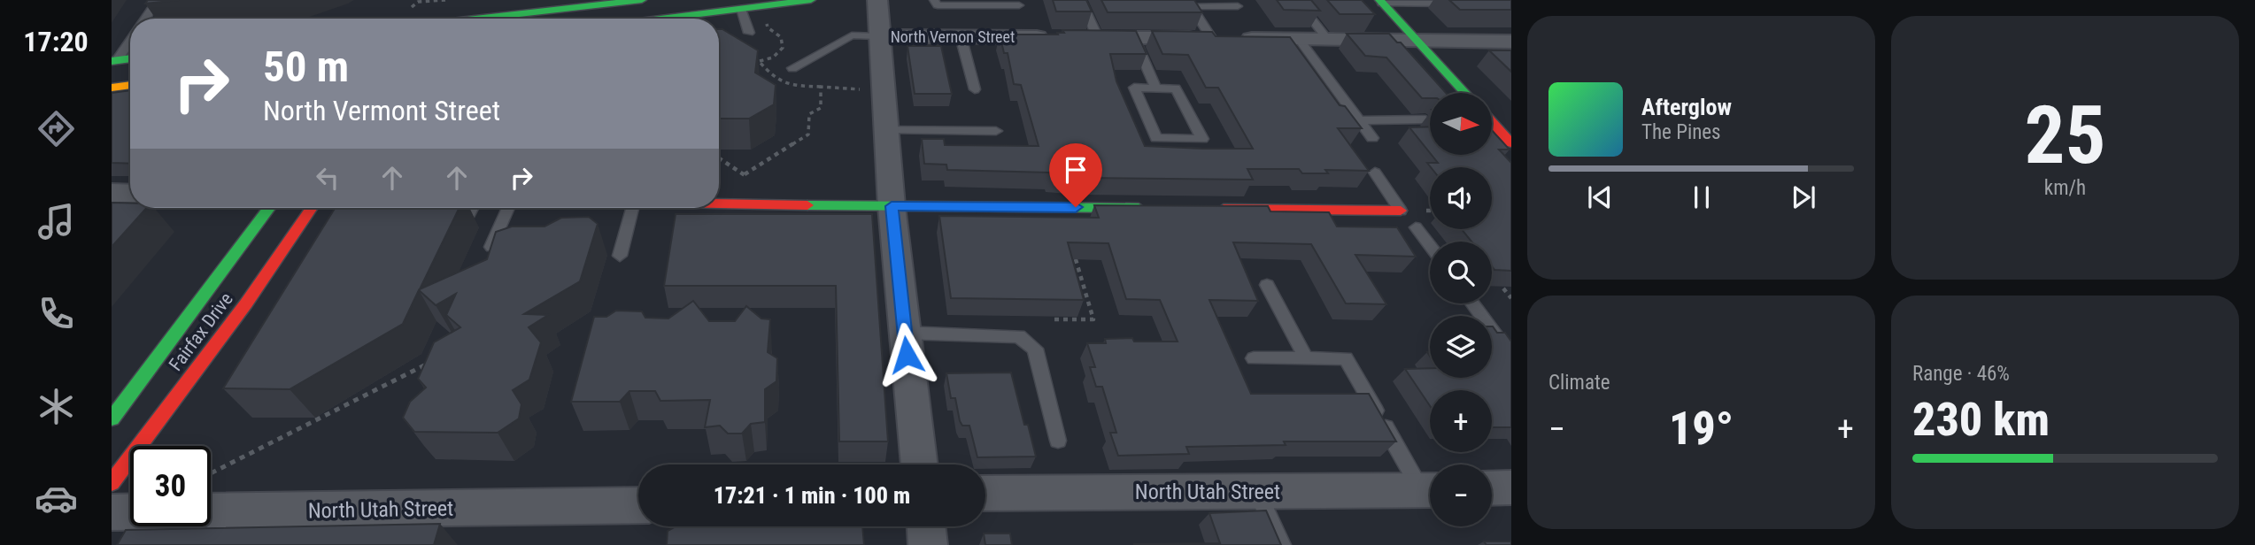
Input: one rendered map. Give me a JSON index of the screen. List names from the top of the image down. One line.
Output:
{"streets":{"main road":["Fairfax Drive"],"street":["North Vernon Street","North Utah Street"]},"north":"right","page":{"tabs":"17:20","tile":[["25","km/h"],"Climate",["Range · 46%","230 km"]],"turn":["50 m","North Vermont Street"],"song":["Afterglow","The Pines"],"map_buttons":["+","−"],"heat":["−","19°","+"],"limit":"30","trip":"17:21 · 1 min · 100 m"}}
